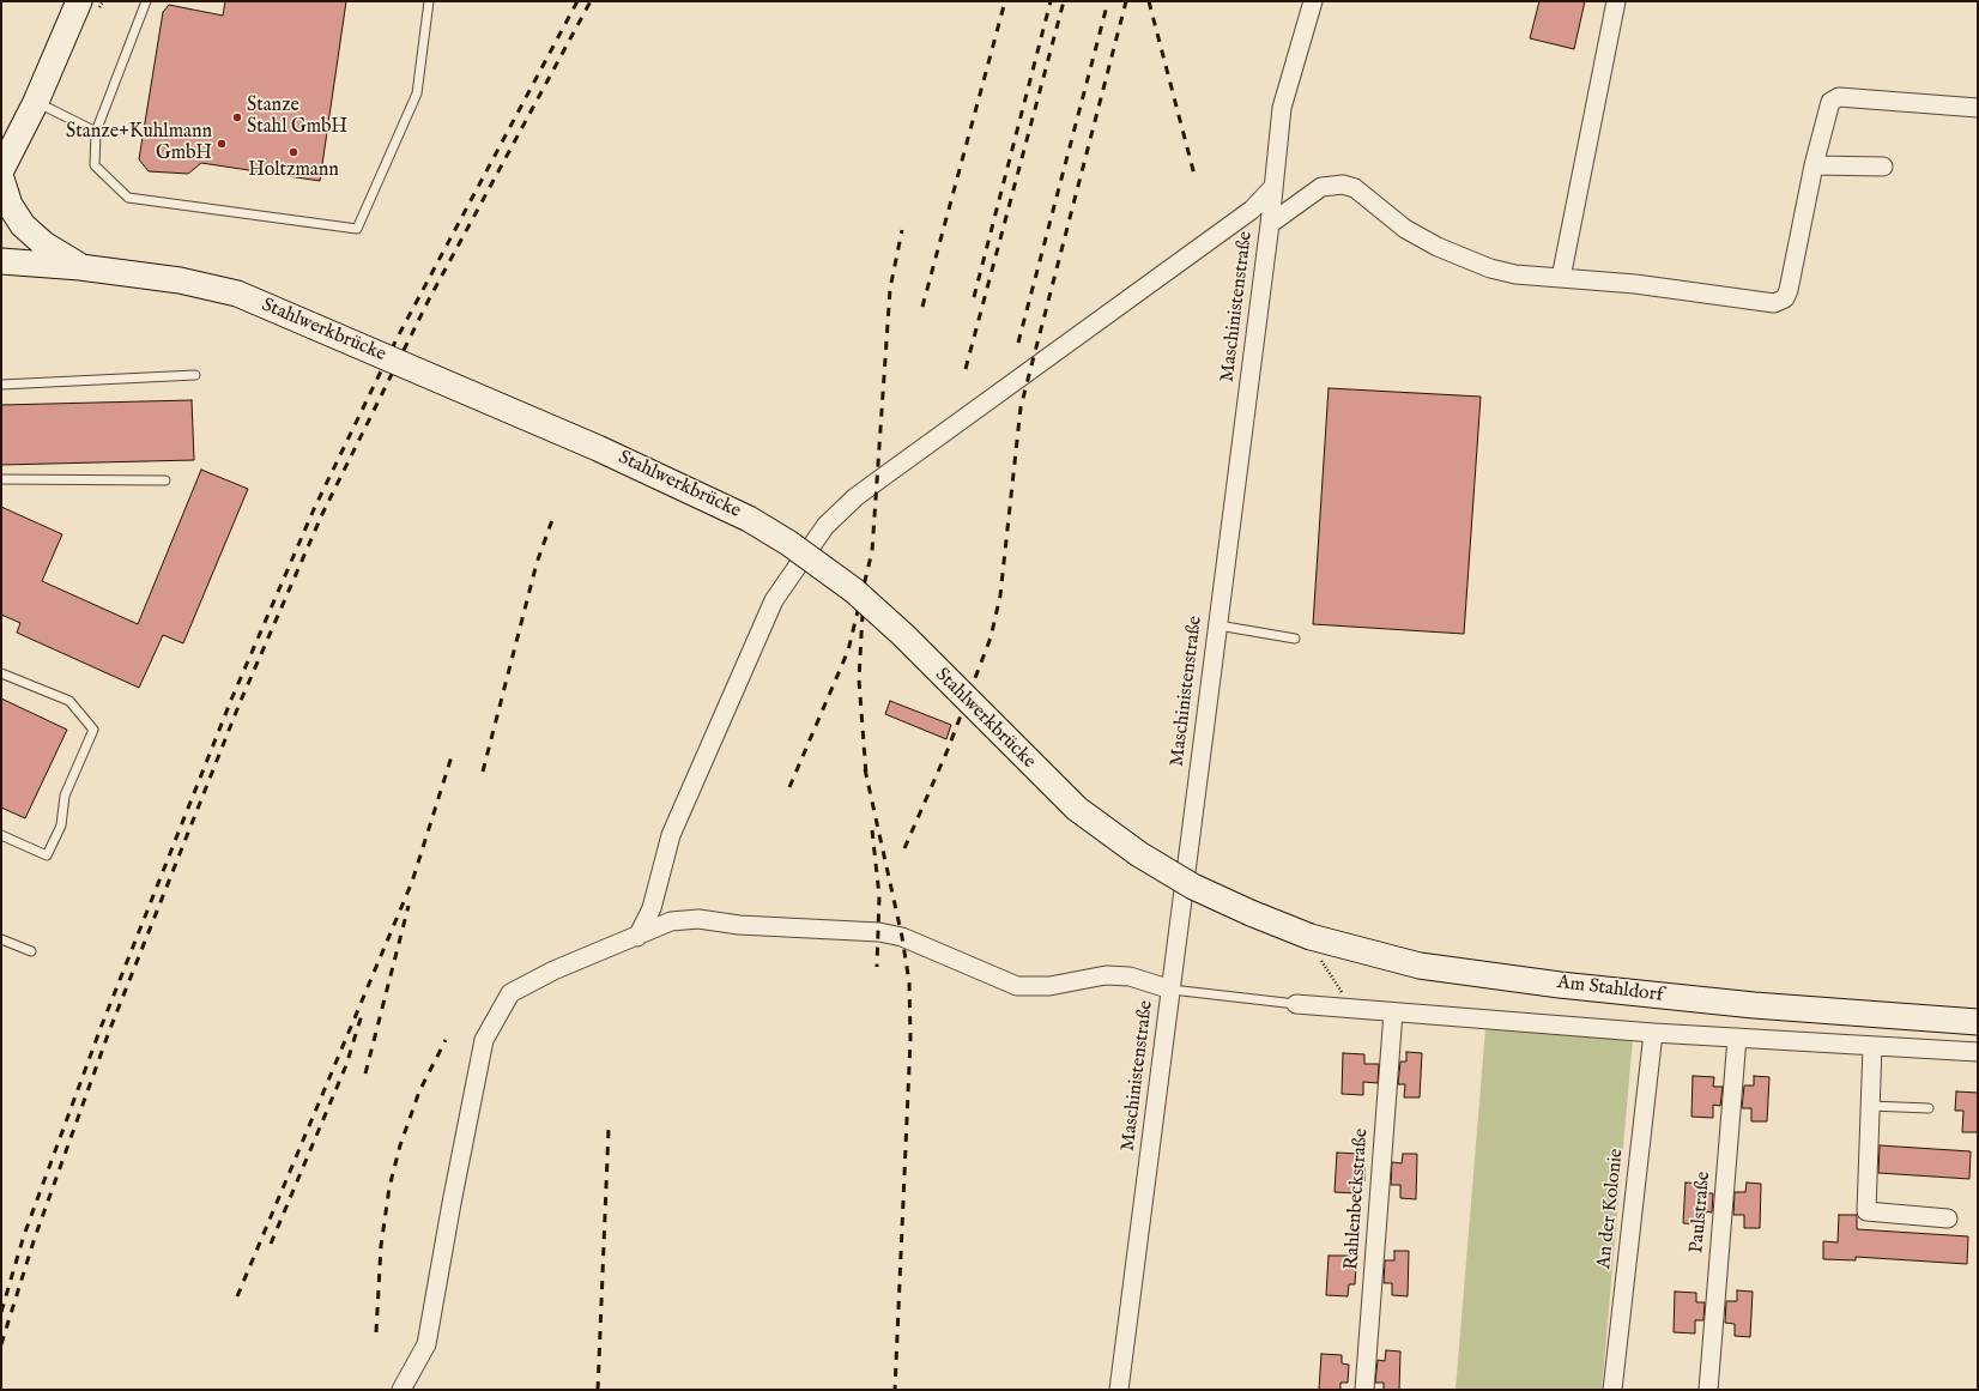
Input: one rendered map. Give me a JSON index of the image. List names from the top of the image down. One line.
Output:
{"streets":{"main road":["Stahlwerkbrücke","Am Stahldorf"],"street":["Maschinistenstraße","Rahlenbeckstraße","An der Kolonie","Paulstraße"]},"crossings":[["Stahlwerkbrücke","Am Stahldorf"]],"places":["Stanze Stahl GmbH","Stanze+Kuhlmann GmbH","Holtzmann"]}
